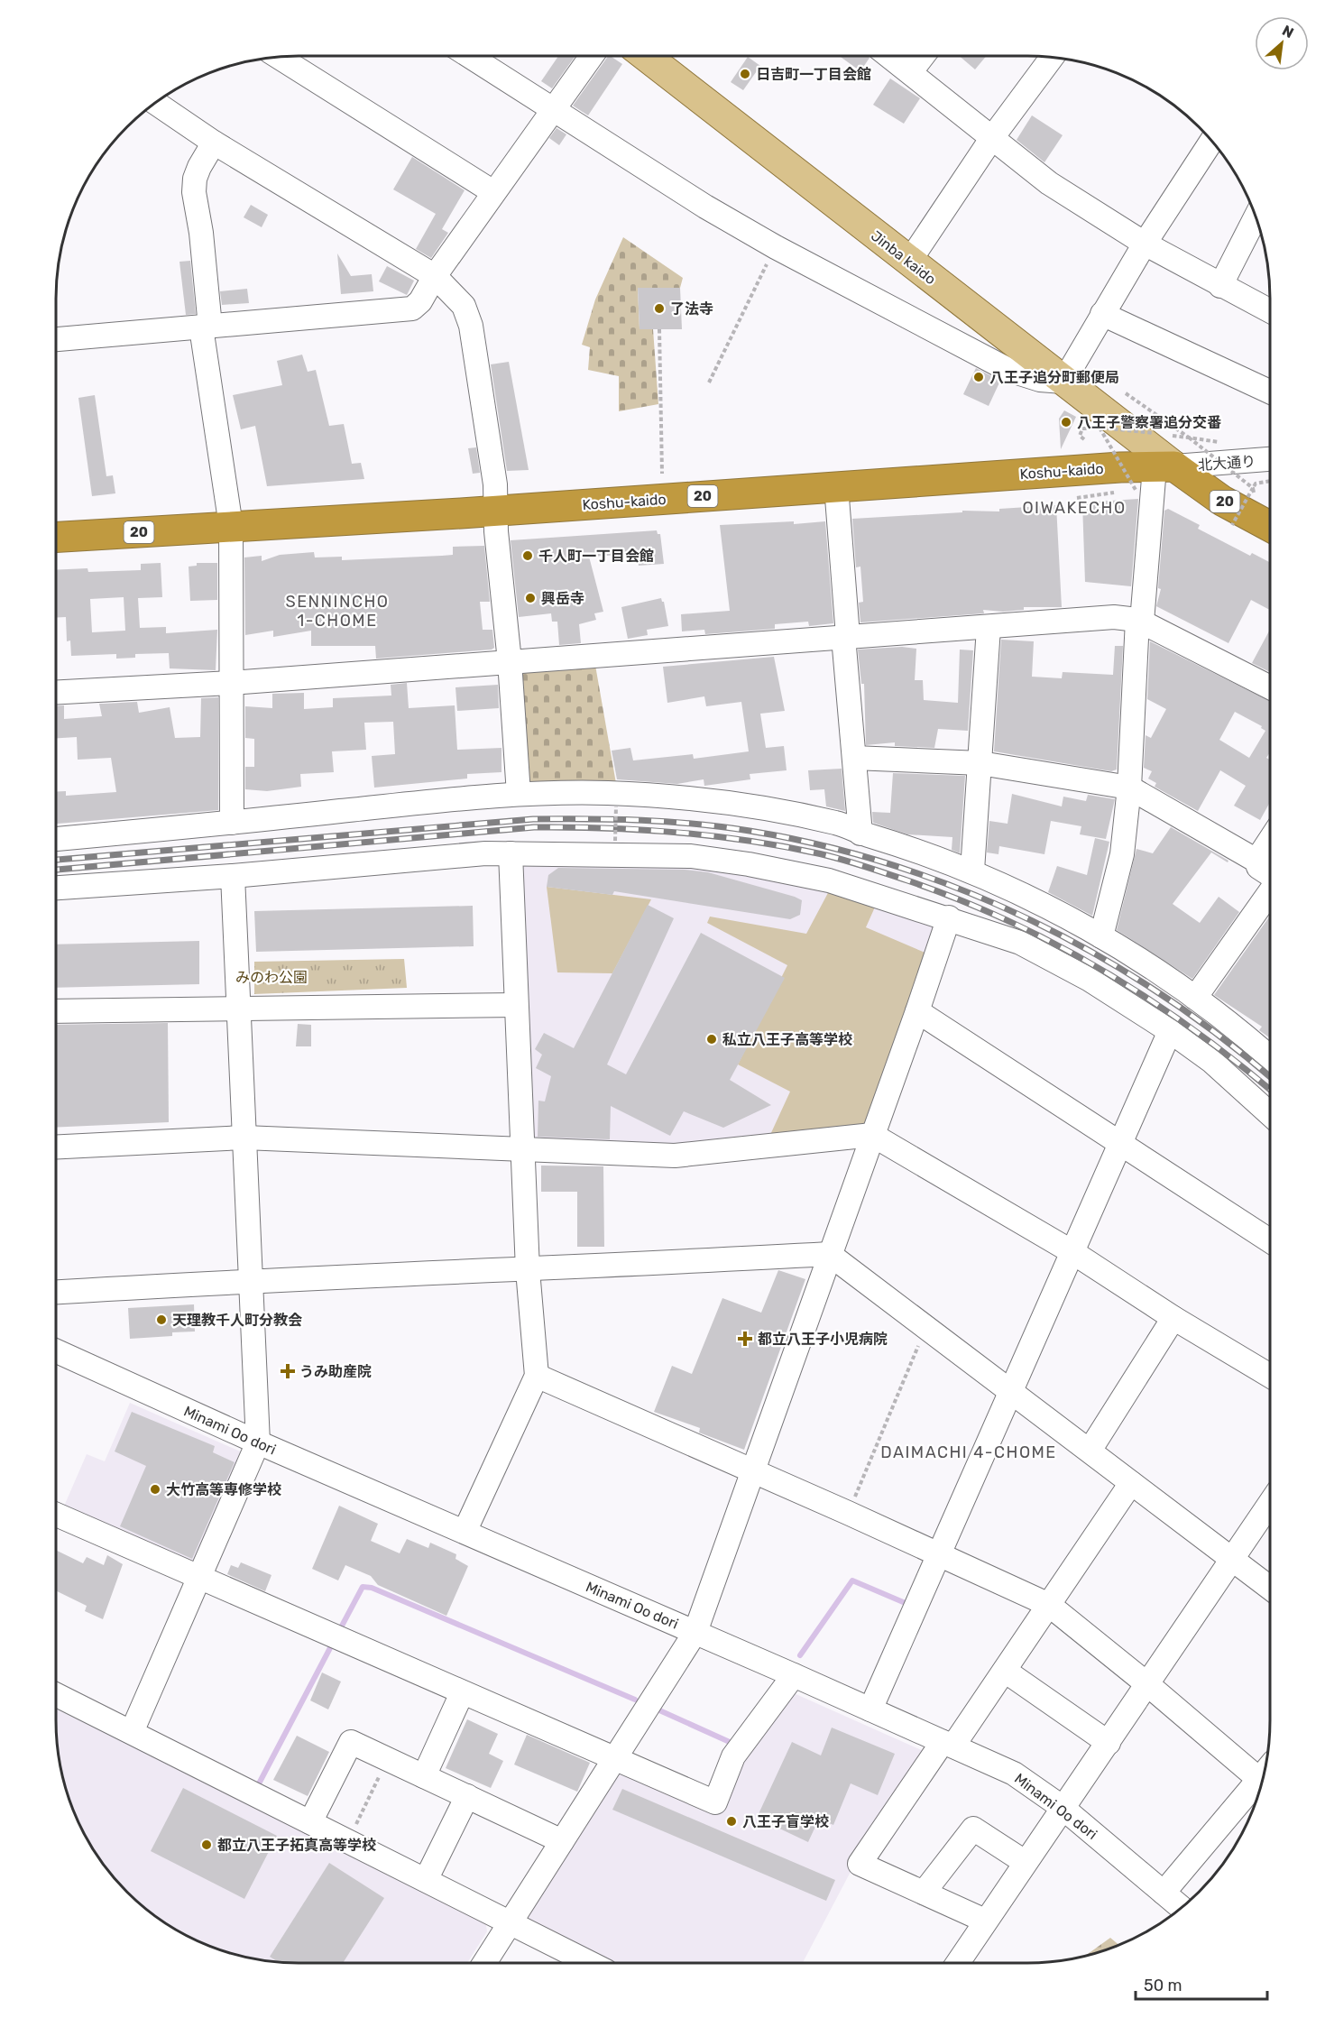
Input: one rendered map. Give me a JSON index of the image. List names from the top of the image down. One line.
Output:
{"streets":{"highway":["Koshu-kaido","20"],"main road":["Jinba kaido"],"street":["北大通り","Minami Oo dori"]},"crossings":[["Jinba kaido","北大通り"],["Jinba kaido","Koshu-kaido"],["Jinba kaido","20"],["北大通り","Koshu-kaido"],["北大通り","20"],["Koshu-kaido","20"]],"districts":["OIWAKECHO","SENNINCHO 1-CHOME","DAIMACHI 4-CHOME"],"parks":["みのわ公園"],"places":{"other":["日吉町一丁目会館","了法寺","八王子追分町郵便局","八王子警察署追分交番","千人町一丁目会館","興岳寺","私立八王子高等学校","天理教千人町分教会","大竹高等専修学校","八王子盲学校","都立八王子拓真高等学校"],"health":["都立八王子小児病院","うみ助産院"]},"scale_bar":"50 m","north":"top right"}
